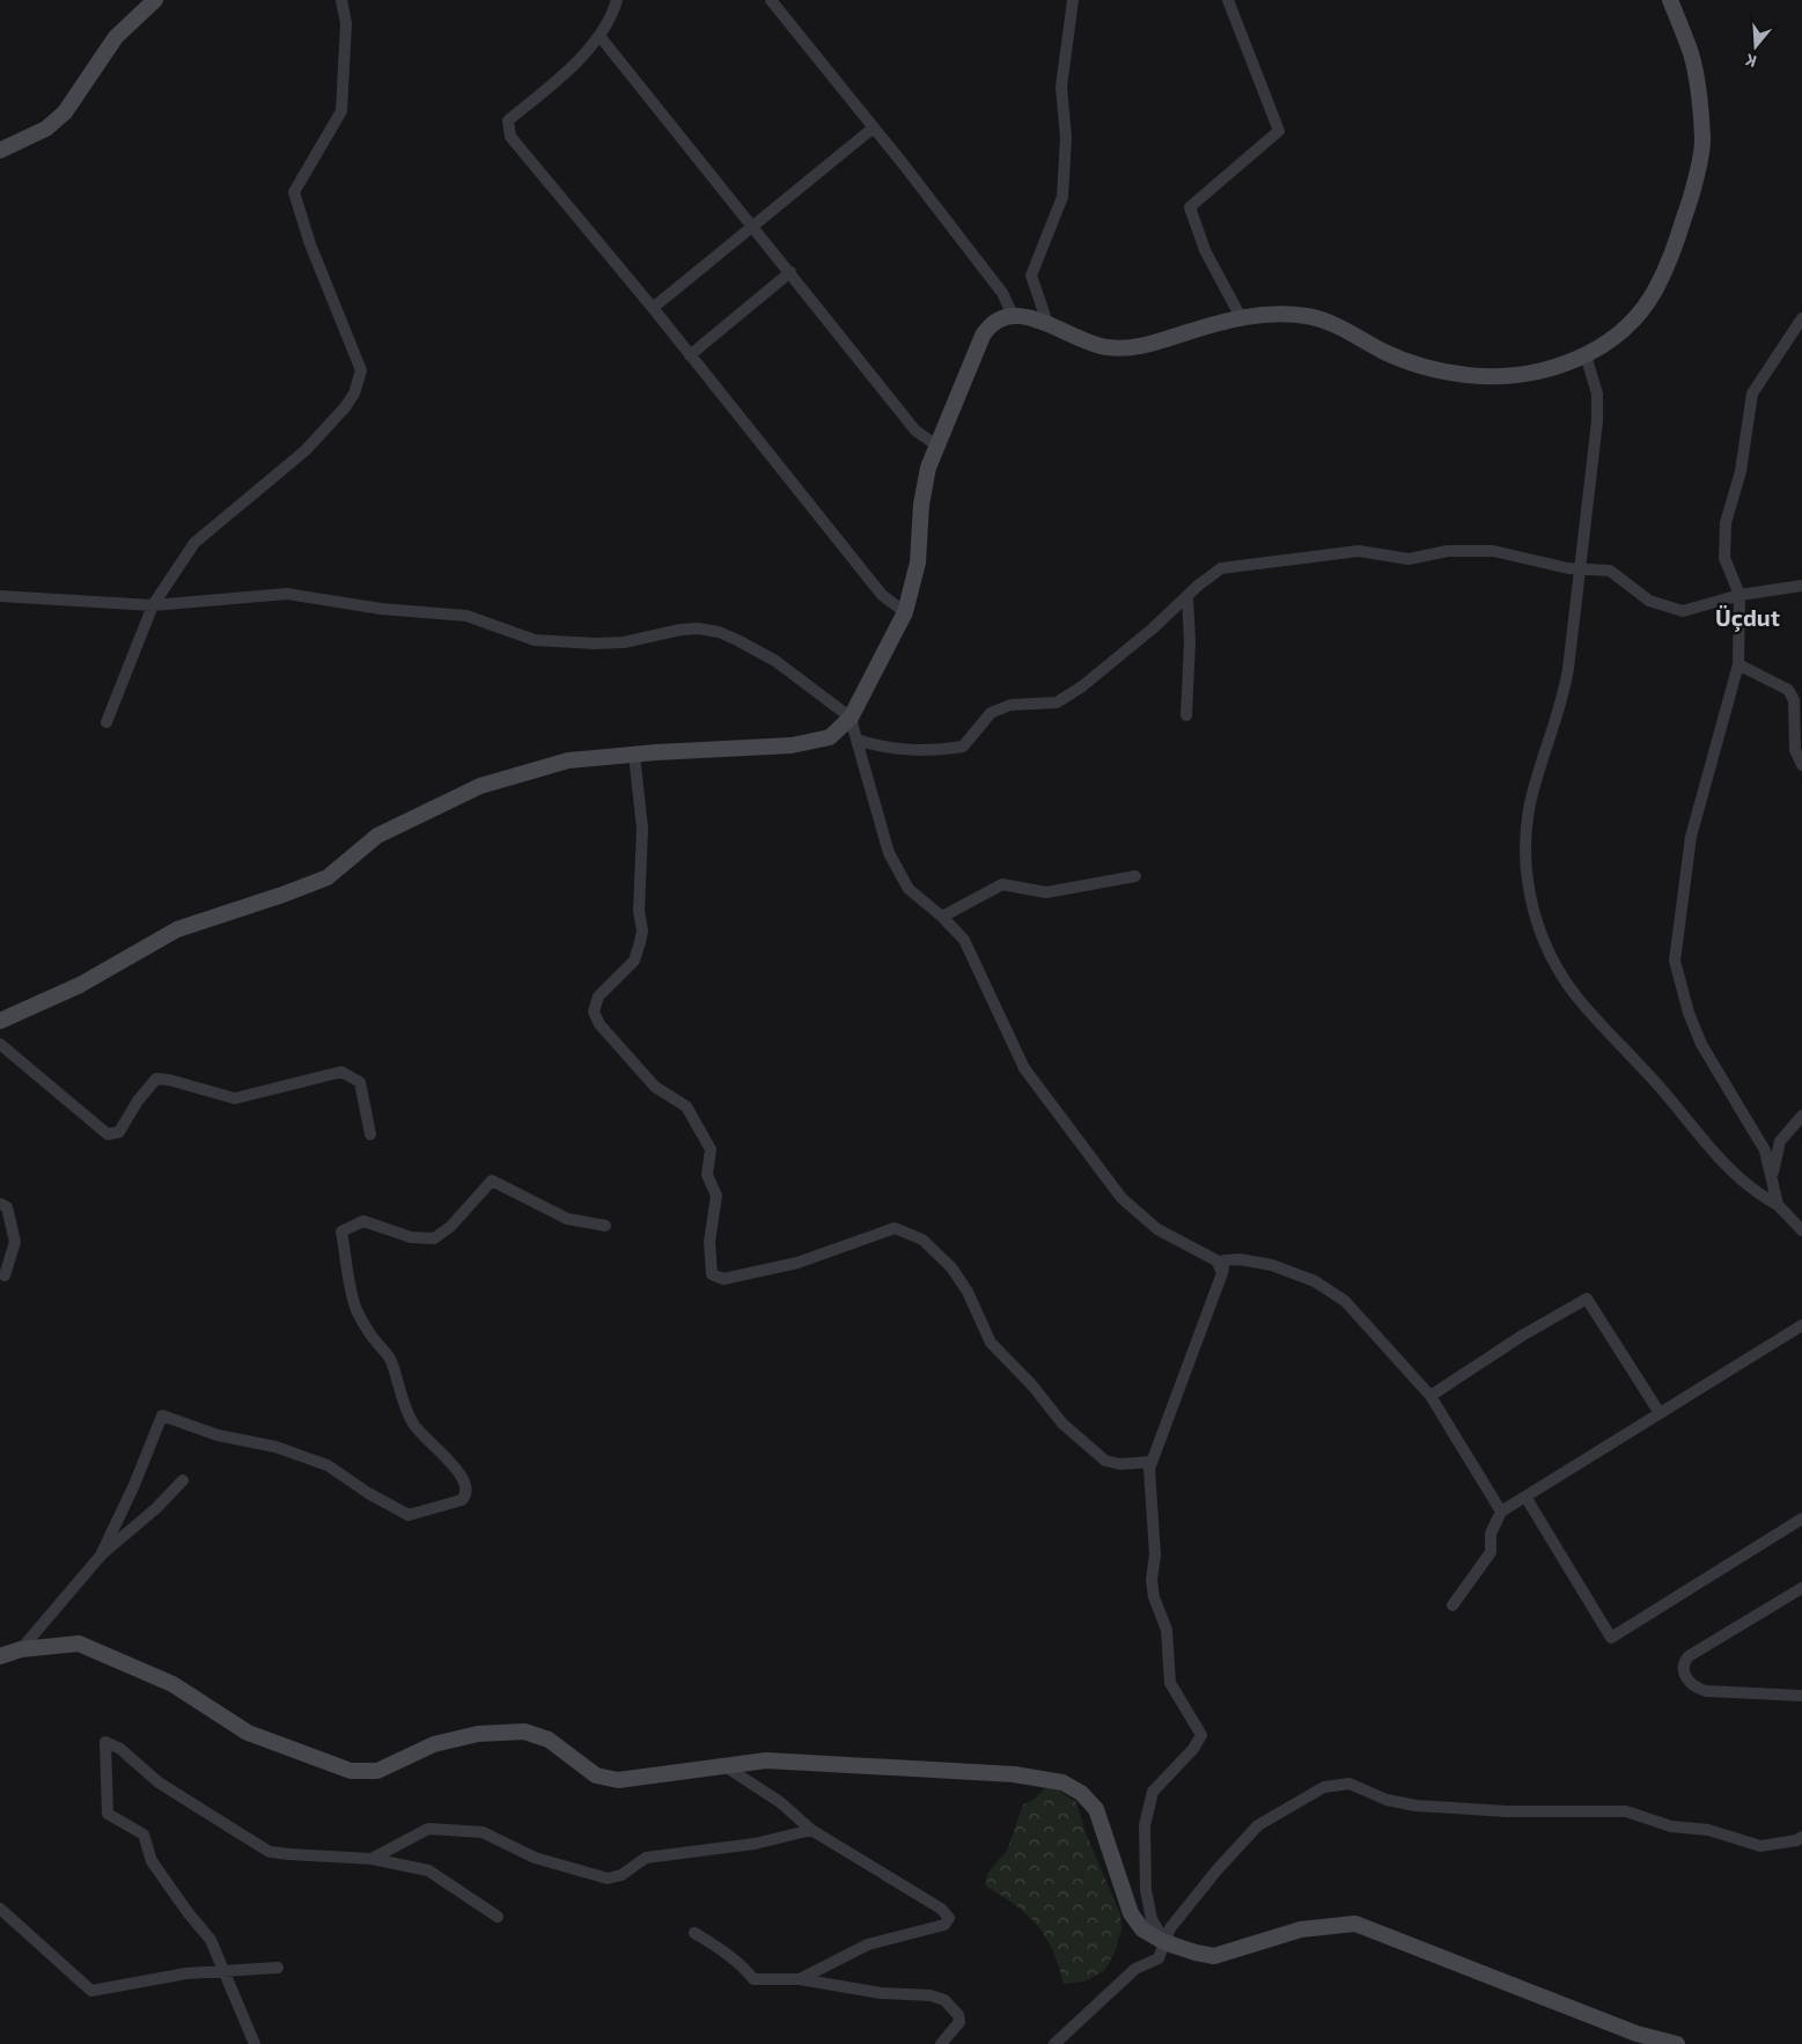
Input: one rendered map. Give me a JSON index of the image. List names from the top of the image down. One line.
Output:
{"districts":["Üçdut"],"north":"bottom"}
